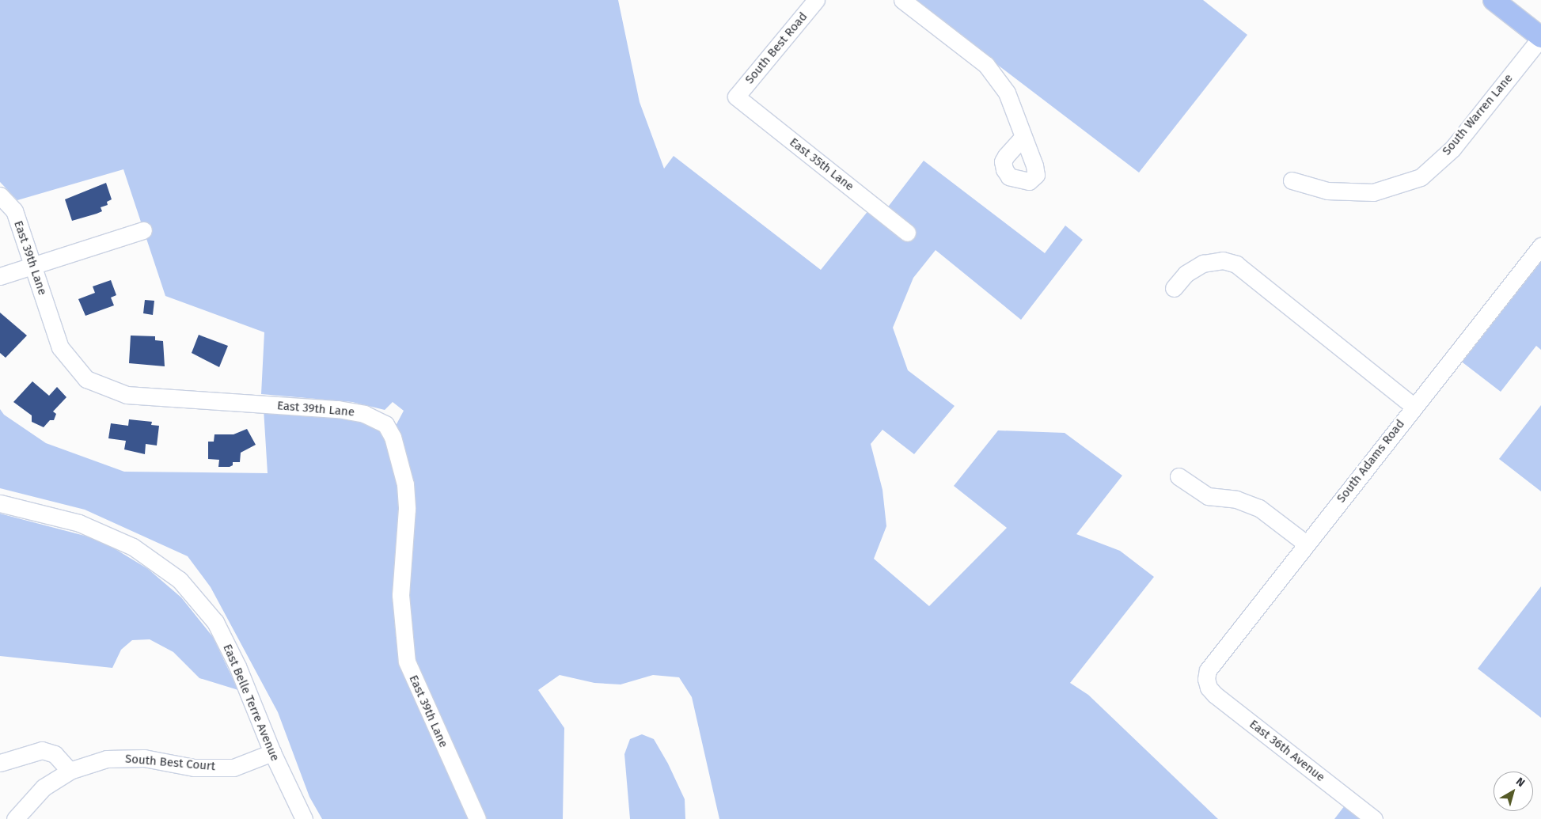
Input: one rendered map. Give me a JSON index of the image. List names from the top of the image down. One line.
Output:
{"streets":{"street":["South Best Road","South Warren Lane","East 35th Lane","East 39th Lane","South Adams Road","East Belle Terre Avenue","East 36th Avenue","South Best Court"]},"crossings":[["South Best Road","East 35th Lane"],["South Adams Road","East 36th Avenue"],["East Belle Terre Avenue","South Best Court"]],"north":"top right"}
